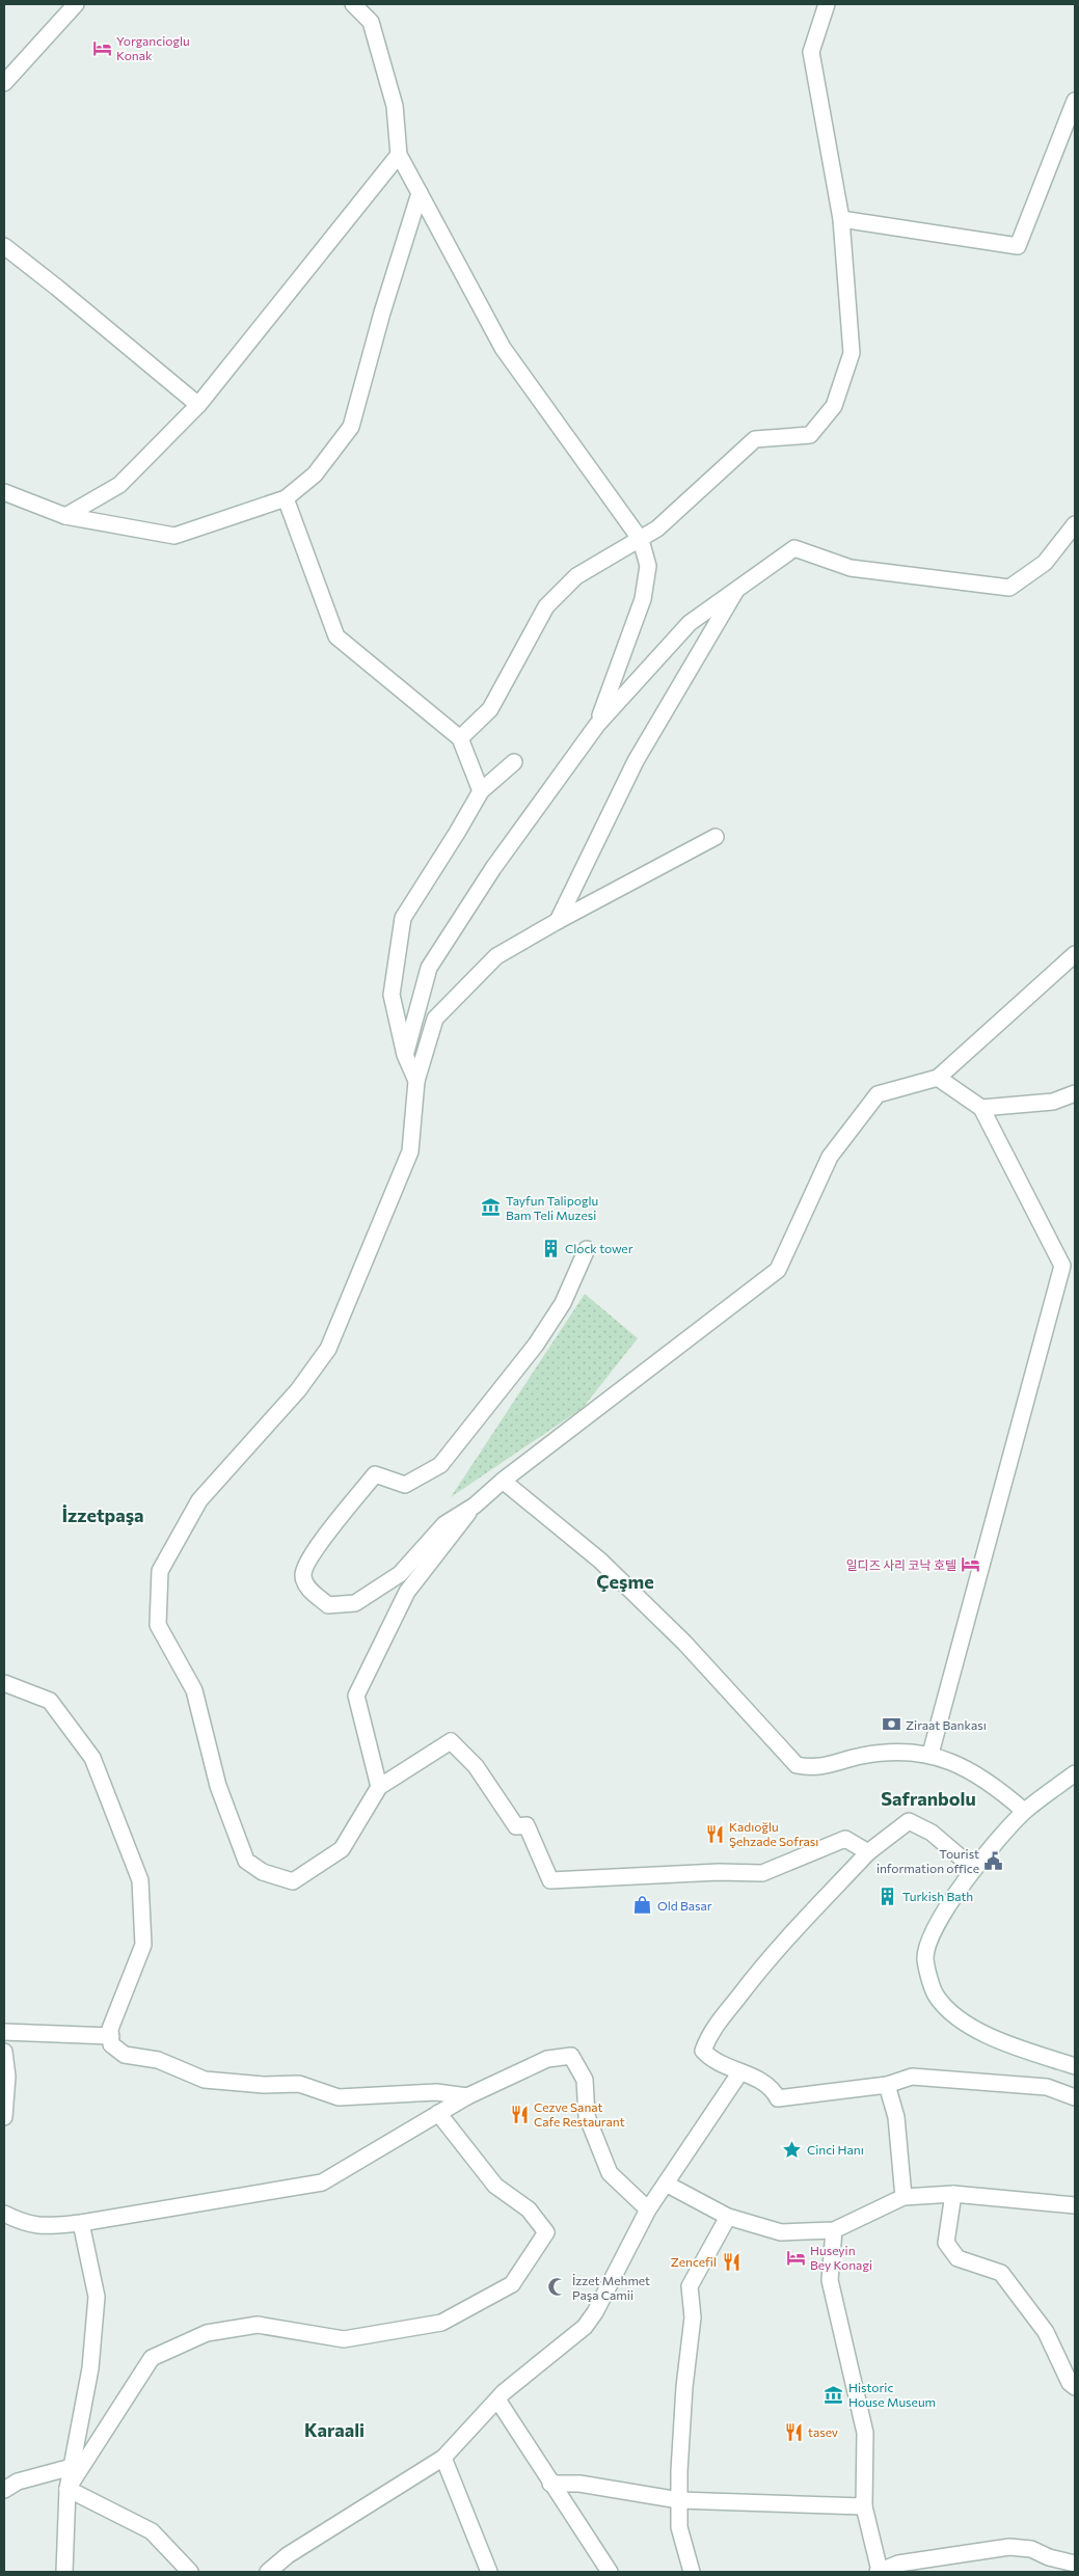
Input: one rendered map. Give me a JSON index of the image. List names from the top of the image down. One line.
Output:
{"districts":["İzzetpaşa","Çeşme","Safranbolu","Karaali"],"places":{"hotel":["Yorgancioglu Konak","일디즈 사리 코낙 호텔","Huseyin Bey Konagi"],"museum":["Tayfun Talipoglu Bam Teli Muzesi","Historic House Museum"],"building":["Clock tower","Turkish Bath"],"bank":["Ziraat Bankası"],"restaurant":["Kadıoğlu Şehzade Sofrası","Cezve Sanat Cafe Restaurant","Zencefil","tasev"],"public building":["Tourist information office"],"shop":["Old Basar"],"place":["Cinci Hanı"],"mosque":["İzzet Mehmet Paşa Camii"]}}
